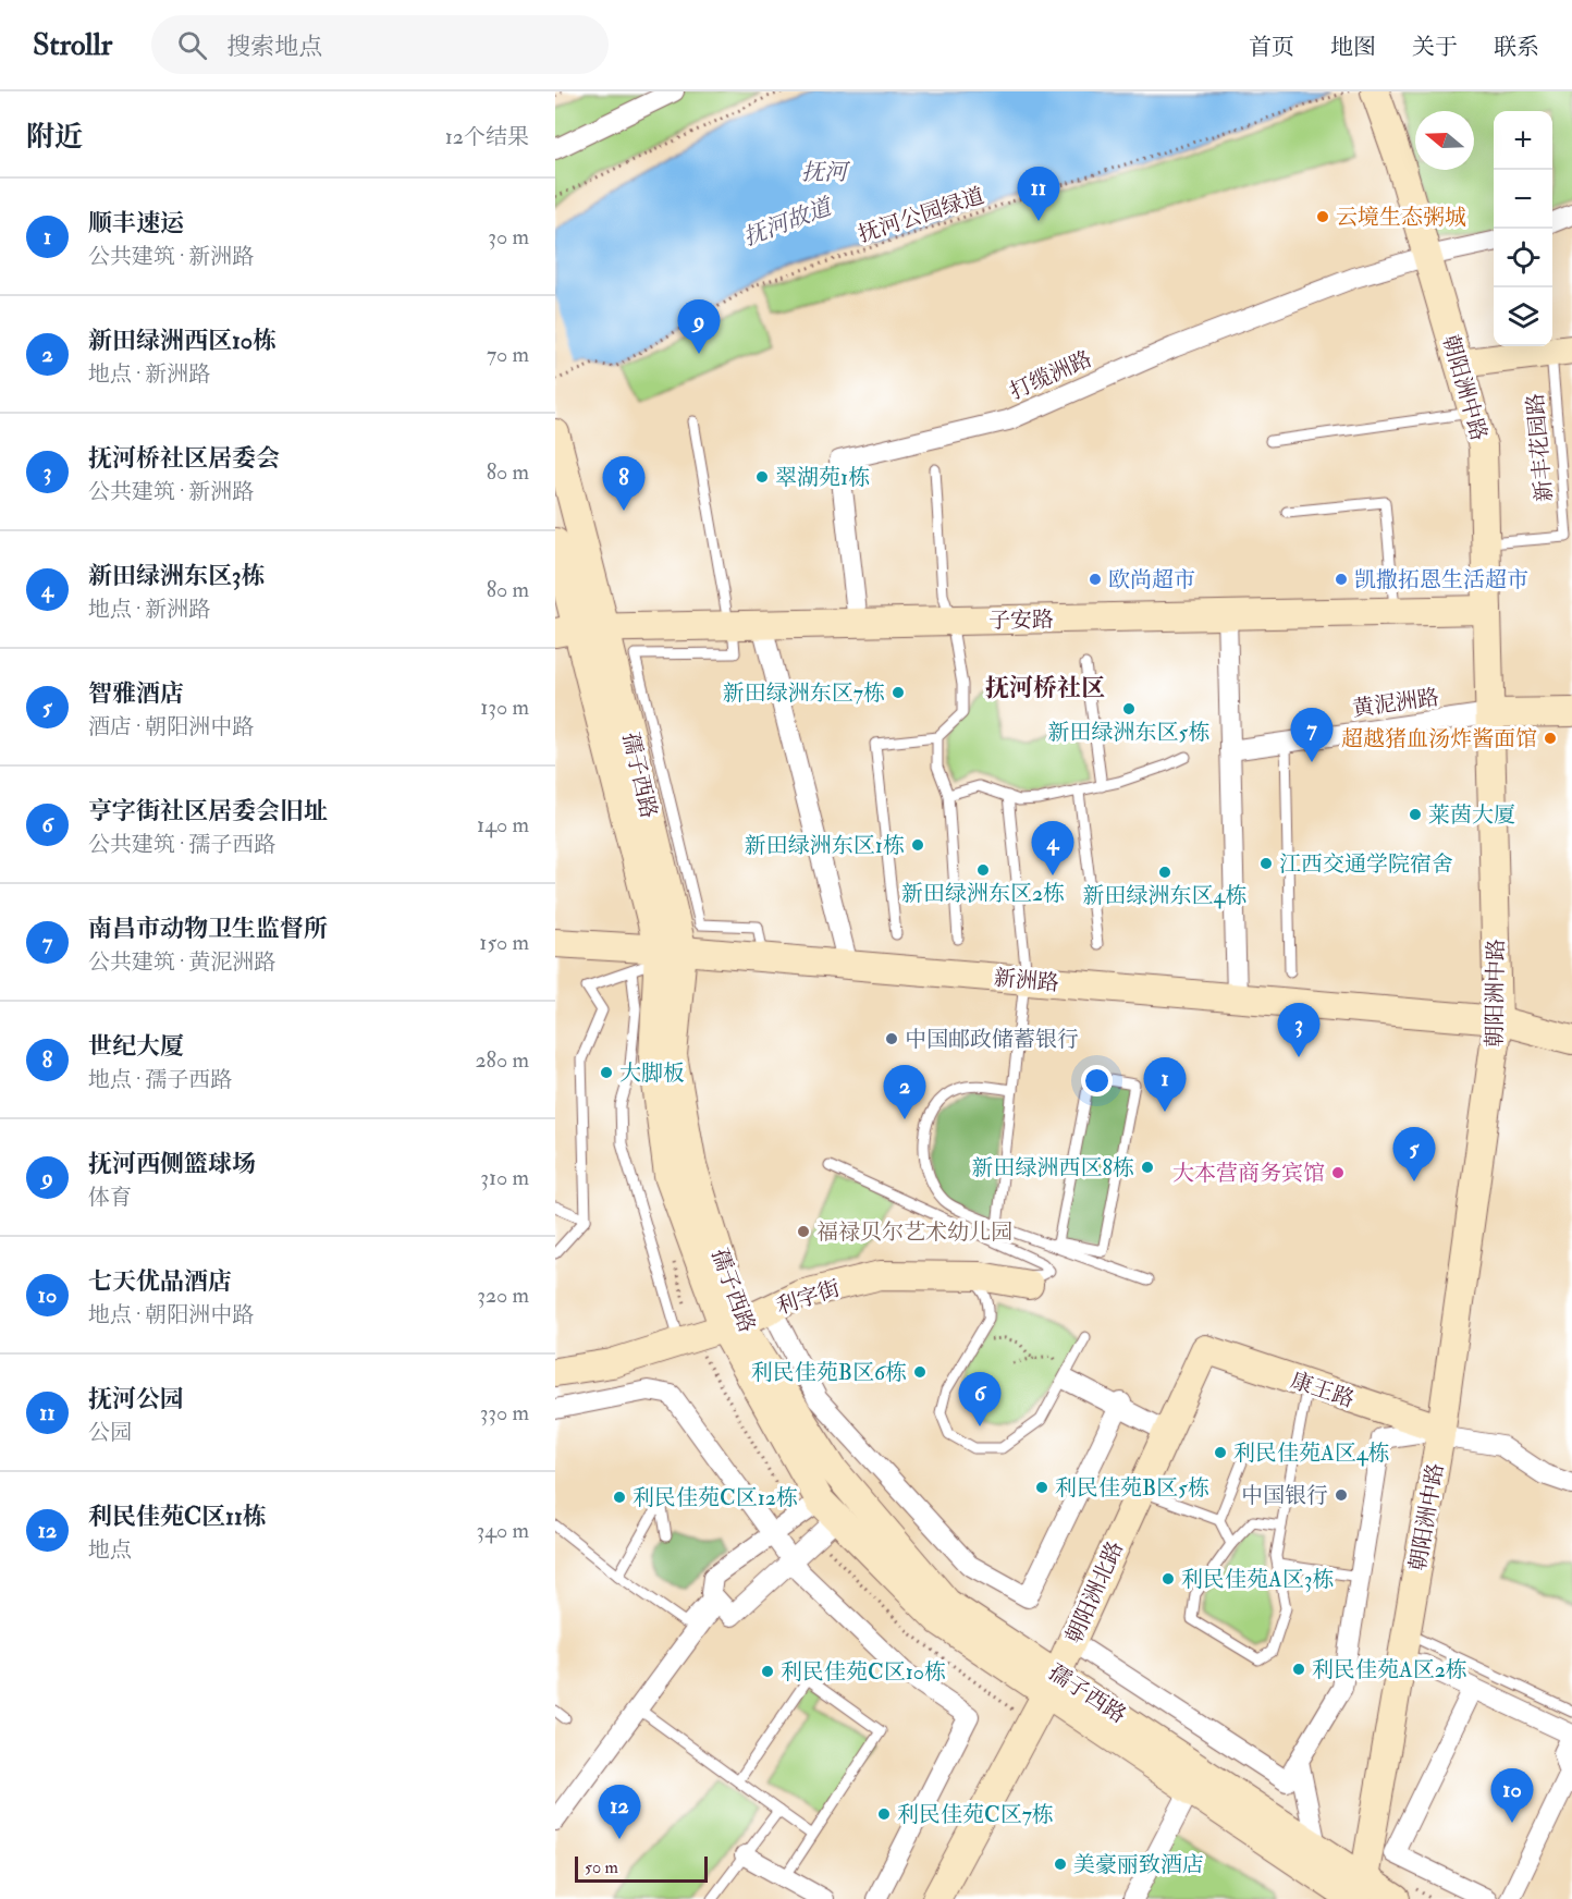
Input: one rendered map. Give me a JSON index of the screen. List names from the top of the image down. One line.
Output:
{"streets":{"main road":["朝阳洲中路","子安路","孺子西路","新洲路","利字街","康王路","朝阳洲北路"],"street":["打缆洲路","黄泥洲路"],"lane":["新丰花园路"],"path":["抚河公园绿道"]},"crossings":[["打缆洲路","朝阳洲中路"],["打缆洲路","子安路"],["朝阳洲中路","新丰花园路"],["朝阳洲中路","子安路"],["朝阳洲中路","黄泥洲路"],["朝阳洲中路","孺子西路"],["朝阳洲中路","新洲路"],["朝阳洲中路","康王路"],["子安路","孺子西路"],["孺子西路","新洲路"],["孺子西路","利字街"],["孺子西路","朝阳洲北路"],["康王路","朝阳洲北路"]],"districts":["抚河桥社区"],"water":["抚河","抚河故道"],"places":["云境生态粥城","翠湖苑1栋","欧尚超市","凯撒拓恩生活超市","新田绿洲东区7栋","新田绿洲东区5栋","超越猪血汤炸酱面馆","莱茵大厦","新田绿洲东区1栋","江西交通学院宿舍","新田绿洲东区2栋","新田绿洲东区4栋","中国邮政储蓄银行","大脚板","新田绿洲西区8栋","大本营商务宾馆","福禄贝尔艺术幼儿园","利民佳苑B区6栋","利民佳苑A区4栋","利民佳苑B区5栋","中国银行","利民佳苑C区12栋","利民佳苑A区3栋","利民佳苑A区2栋","利民佳苑C区10栋","利民佳苑C区7栋","美豪丽致酒店"],"scale_bar":"50 m","north":"left","page":{"header":"Strollr","search":"搜索地点","nav":["首页","地图","关于","联系"],"heading":["附近","12个结果"],"map_buttons":["+","−"],"pins":["11","9","8","7","4","3","1","2","5","6","10","12"],"list":[{"mark":"1","name":"顺丰速运","note":"公共建筑 · 新洲路","value":"30 m"},{"mark":"2","name":"新田绿洲西区10栋","note":"地点 · 新洲路","value":"70 m"},{"mark":"3","name":"抚河桥社区居委会","note":"公共建筑 · 新洲路","value":"80 m"},{"mark":"4","name":"新田绿洲东区3栋","note":"地点 · 新洲路","value":"80 m"},{"mark":"5","name":"智雅酒店","note":"酒店 · 朝阳洲中路","value":"130 m"},{"mark":"6","name":"亨字街社区居委会旧址","note":"公共建筑 · 孺子西路","value":"140 m"},{"mark":"7","name":"南昌市动物卫生监督所","note":"公共建筑 · 黄泥洲路","value":"150 m"},{"mark":"8","name":"世纪大厦","note":"地点 · 孺子西路","value":"280 m"},{"mark":"9","name":"抚河西侧篮球场","note":"体育","value":"310 m"},{"mark":"10","name":"七天优品酒店","note":"地点 · 朝阳洲中路","value":"320 m"},{"mark":"11","name":"抚河公园","note":"公园","value":"330 m"},{"mark":"12","name":"利民佳苑C区11栋","note":"地点","value":"340 m"}],"scale":"50 m"}}
